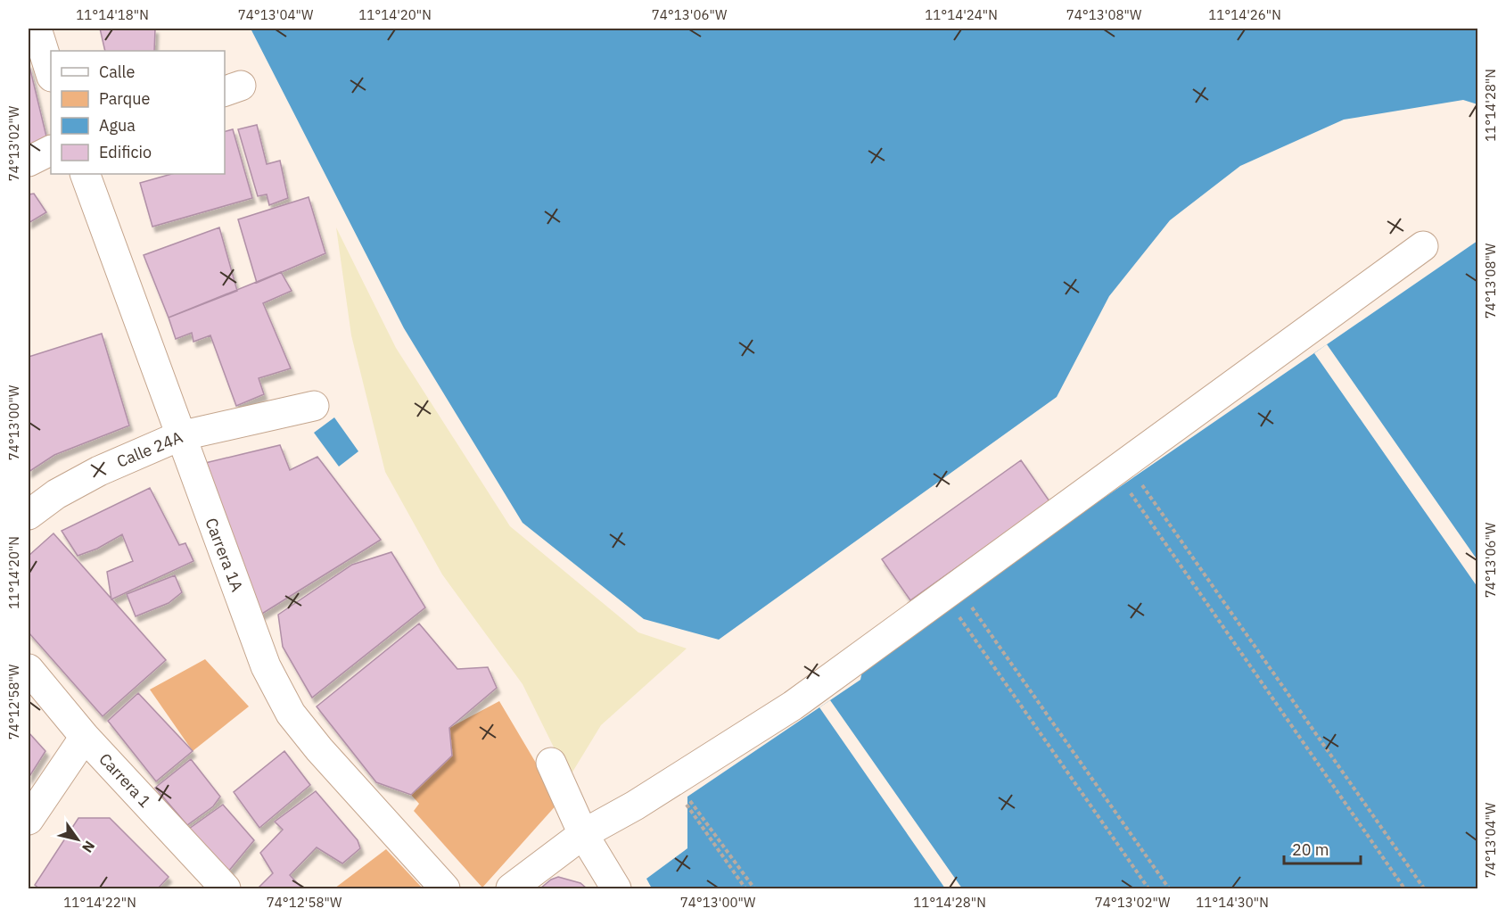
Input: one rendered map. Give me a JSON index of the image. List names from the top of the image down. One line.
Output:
{"streets":{"street":["Calle 24A","Carrera 1A","Carrera 1"]},"crossings":[["Calle 24A","Carrera 1A"]],"legend":["Calle","Parque","Agua","Edificio"],"scale_bar":"20 m","north":"bottom right","coordinates":["11°14'18\"N","74°13'04\"W","11°14'20\"N","74°13'06\"W","11°14'24\"N","74°13'08\"W","11°14'26\"N","11°14'28\"N","74°13'02\"W","74°13'00\"W","74°12'58\"W","11°14'22\"N","11°14'30\"N"]}
